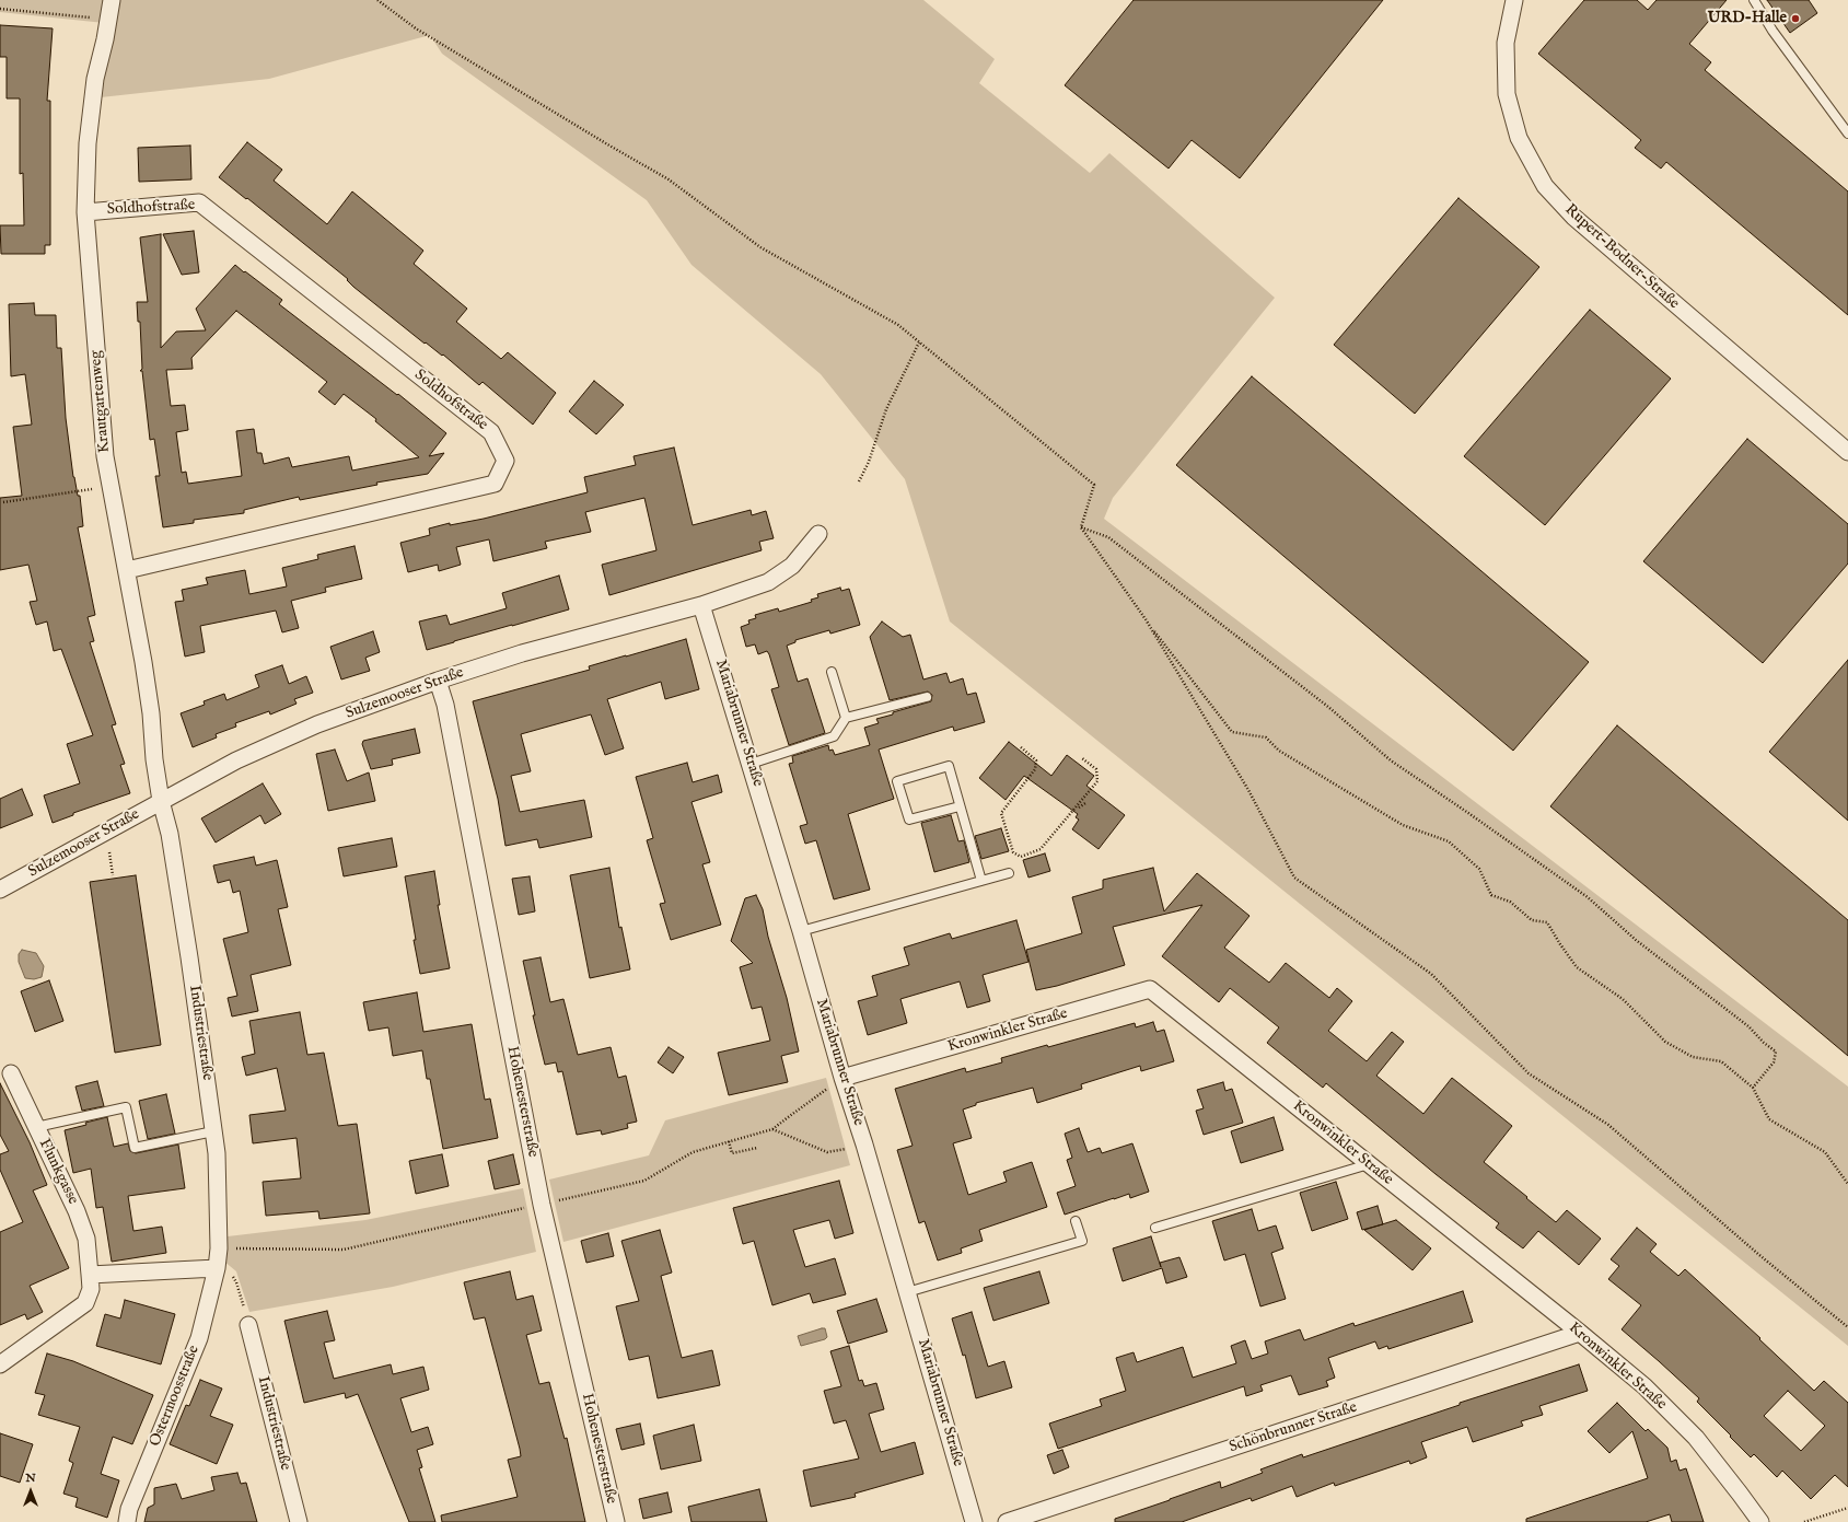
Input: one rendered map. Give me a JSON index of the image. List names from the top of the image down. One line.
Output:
{"streets":{"street":["Soldhofstraße","Rupert-Bodner-Straße","Krautgartenweg","Sulzemooser Straße","Mariabrunner Straße","Kronwinkler Straße","Industriestraße","Hohenesterstraße","Flunkgasse","Ostermoosstraße","Schönbrunner Straße"]},"crossings":[["Soldhofstraße","Krautgartenweg"],["Krautgartenweg","Sulzemooser Straße"],["Krautgartenweg","Industriestraße"],["Sulzemooser Straße","Mariabrunner Straße"],["Sulzemooser Straße","Industriestraße"],["Sulzemooser Straße","Hohenesterstraße"],["Mariabrunner Straße","Kronwinkler Straße"],["Kronwinkler Straße","Schönbrunner Straße"],["Industriestraße","Ostermoosstraße"]],"places":["URD-Halle"],"north":"top"}
